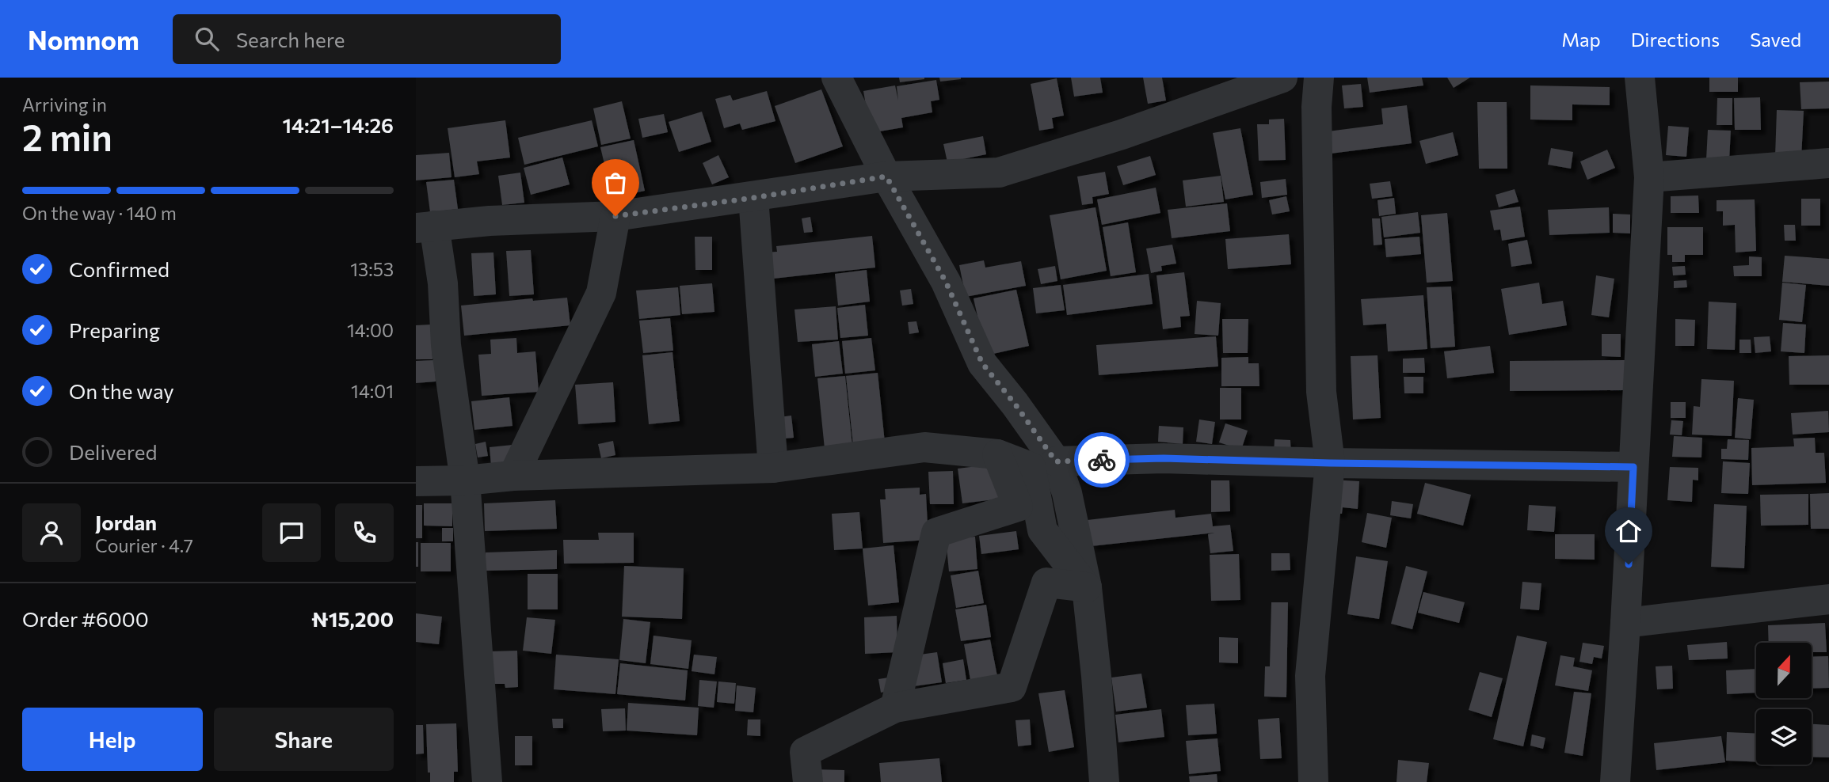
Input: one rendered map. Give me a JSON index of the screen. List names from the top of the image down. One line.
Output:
{"north":"top","page":{"header":"Nomnom","search":"Search here","nav":["Map","Directions","Saved"],"heading":["2 min","Arriving in","14:21–14:26"],"panel":["Jordan","Courier · 4.7","Order #6000","₦15,200"],"bar":"On the way · 140 m","list":[["Confirmed","13:53"],["Preparing","14:00"],["On the way","14:01"],"Delivered"],"buttons":["Help","Share"]}}
